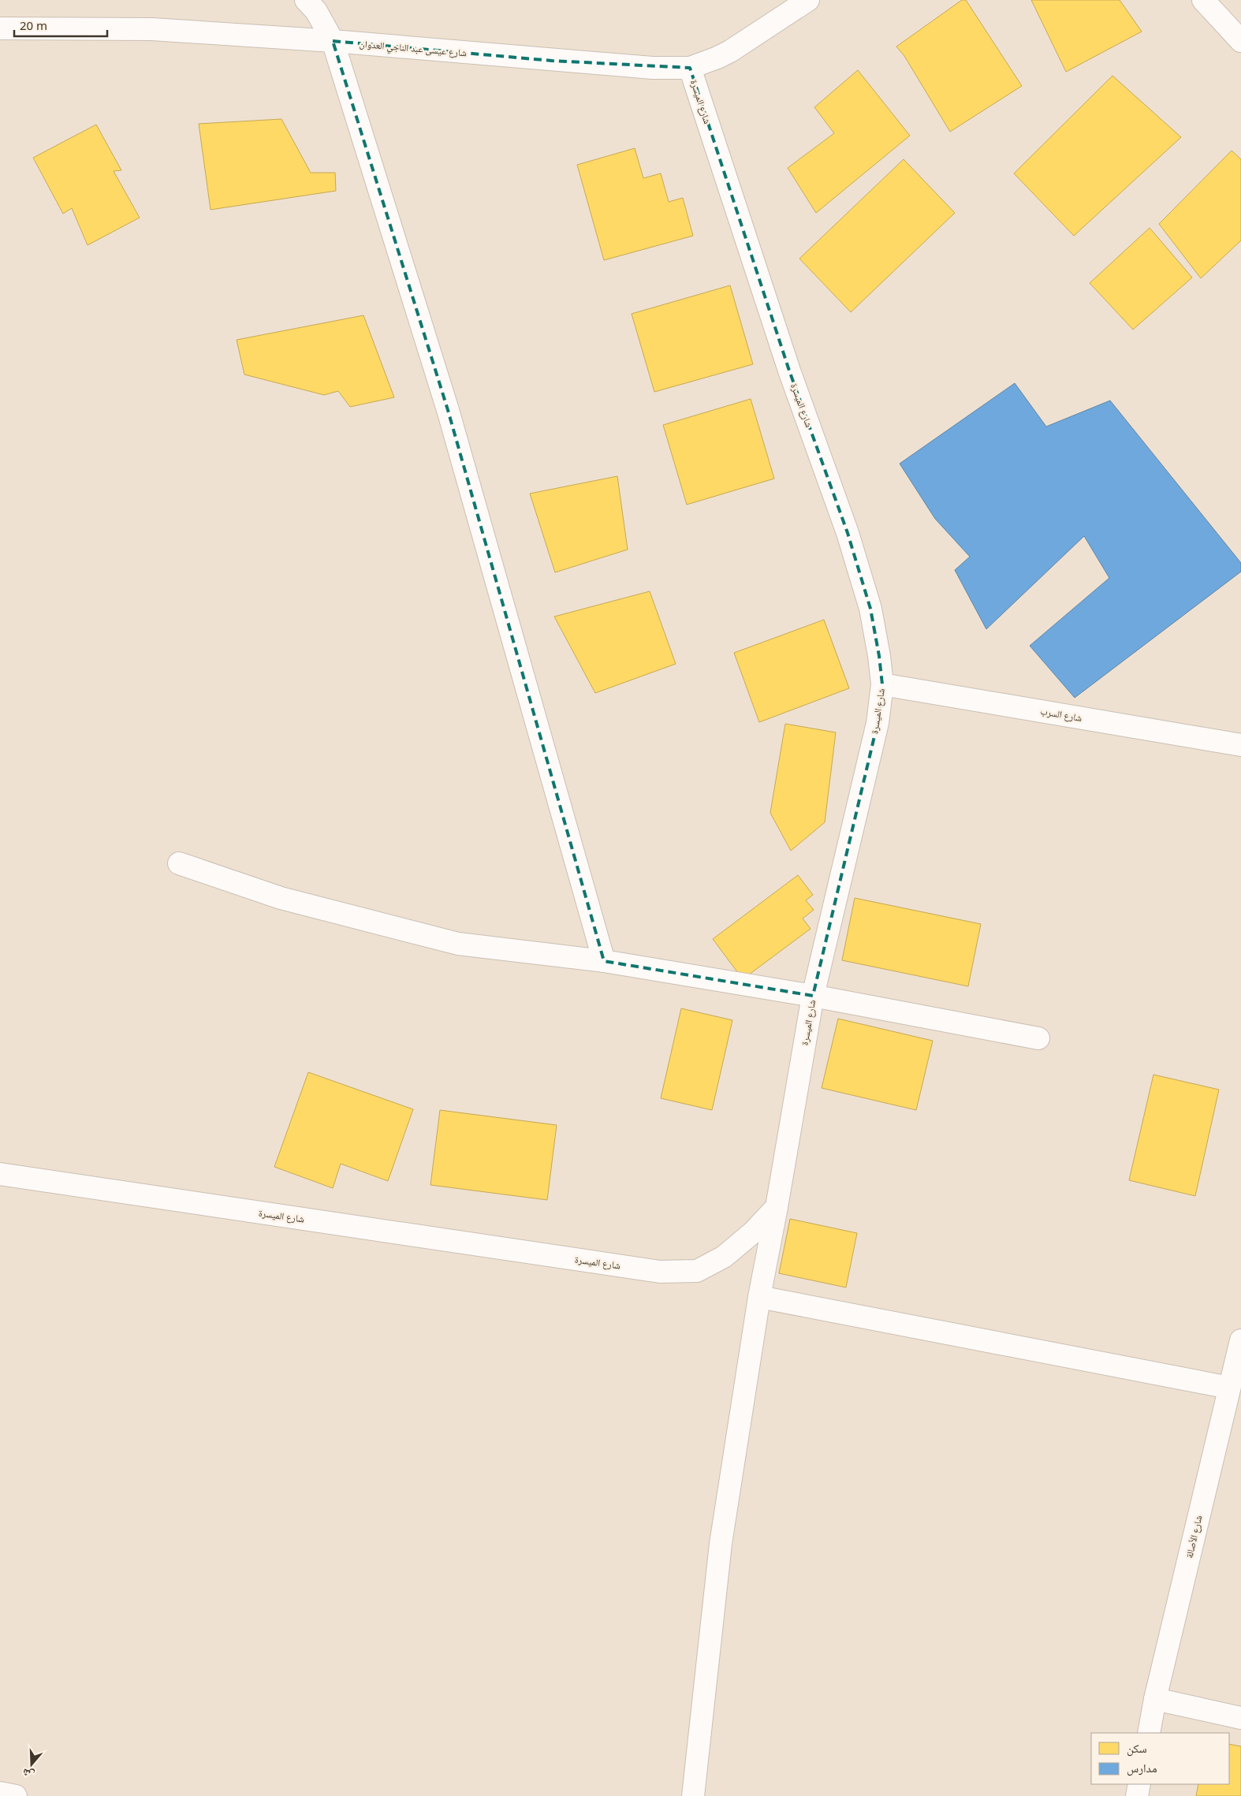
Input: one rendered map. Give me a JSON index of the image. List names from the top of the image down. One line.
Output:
{"streets":{"street":["شارع عيسى عبد الناجي العدوان","شارع الميسرة","شارع السرب","شارع الأصالة"]},"crossings":[["شارع عيسى عبد الناجي العدوان","شارع الميسرة"],["شارع الميسرة","شارع السرب"]],"legend":["سكن","مدارس"],"scale_bar":"20 m","north":"bottom"}
